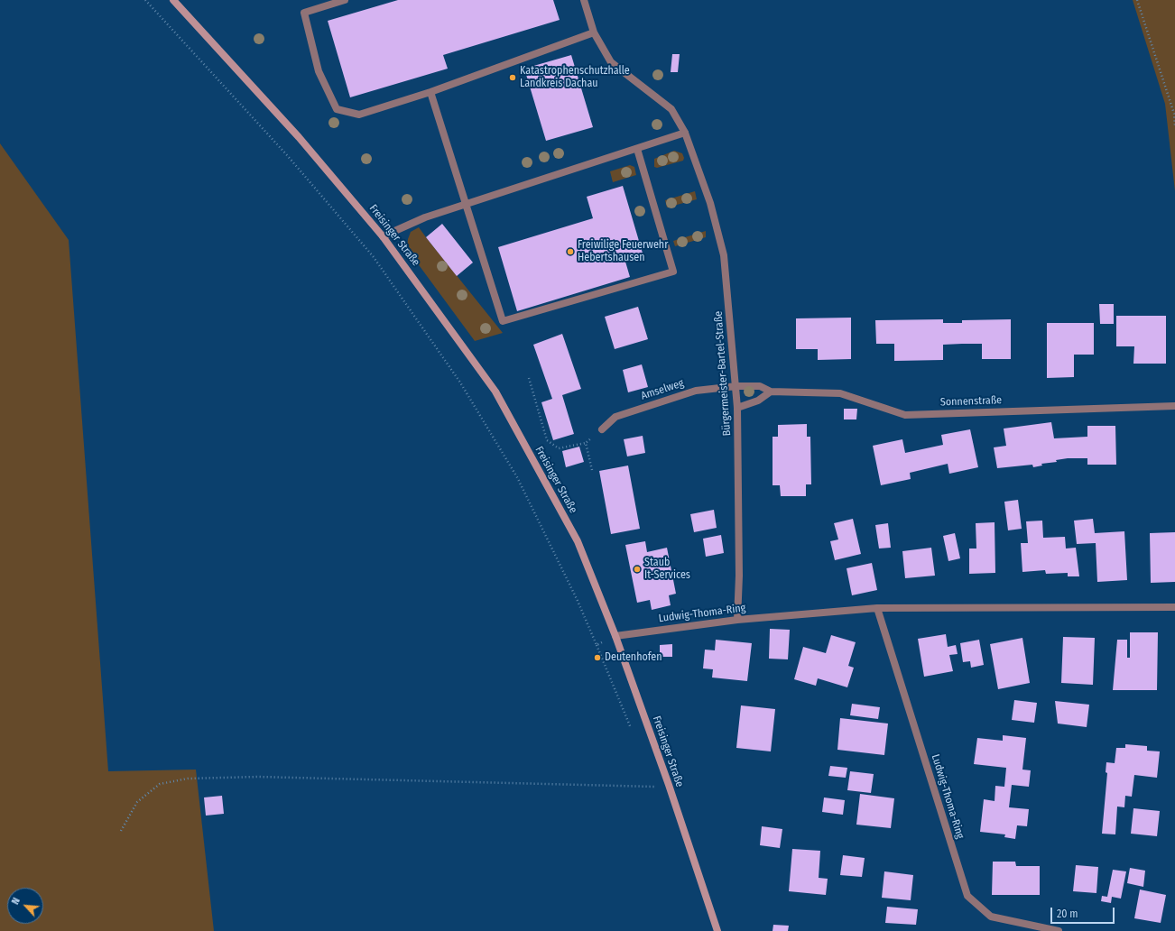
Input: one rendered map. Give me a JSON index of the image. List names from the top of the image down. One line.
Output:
{"streets":{"main road":["Freisinger Straße"],"street":["Bürgermeister-Bartel-Straße","Amselweg","Sonnenstraße","Ludwig-Thoma-Ring"]},"crossings":[["Freisinger Straße","Ludwig-Thoma-Ring"],["Bürgermeister-Bartel-Straße","Amselweg"],["Bürgermeister-Bartel-Straße","Sonnenstraße"],["Bürgermeister-Bartel-Straße","Ludwig-Thoma-Ring"],["Amselweg","Sonnenstraße"]],"places":["Katastrophenschutzhalle Landkreis Dachau","Freiwilige Feuerwehr Hebertshausen","Staub It-Services","Deutenhofen"],"scale_bar":"20 m","north":"top left"}
